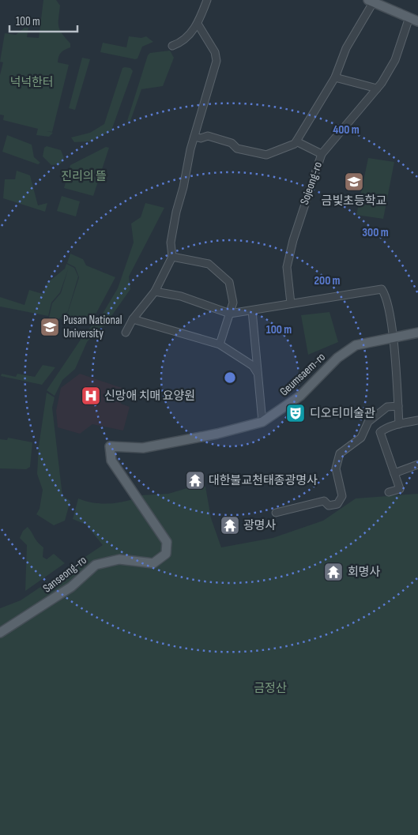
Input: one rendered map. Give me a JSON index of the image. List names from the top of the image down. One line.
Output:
{"streets":{"main road":["Geumsaem-ro","Sanseong-ro"],"street":["Sojeong-ro"]},"crossings":[["Geumsaem-ro","Sanseong-ro"]],"parks":["넉넉한터","진리의 뜰","금정산"],"places":{"school or university":["금빛초등학교","Pusan National University"],"hospital":["신망애 치매 요양원"],"theatre":["디오티미술관"],"temple":["대한불교천태종광명사","광명사","회명사"]},"scale_bar":"100 m","rings":["400 m","300 m","200 m","100 m"]}
